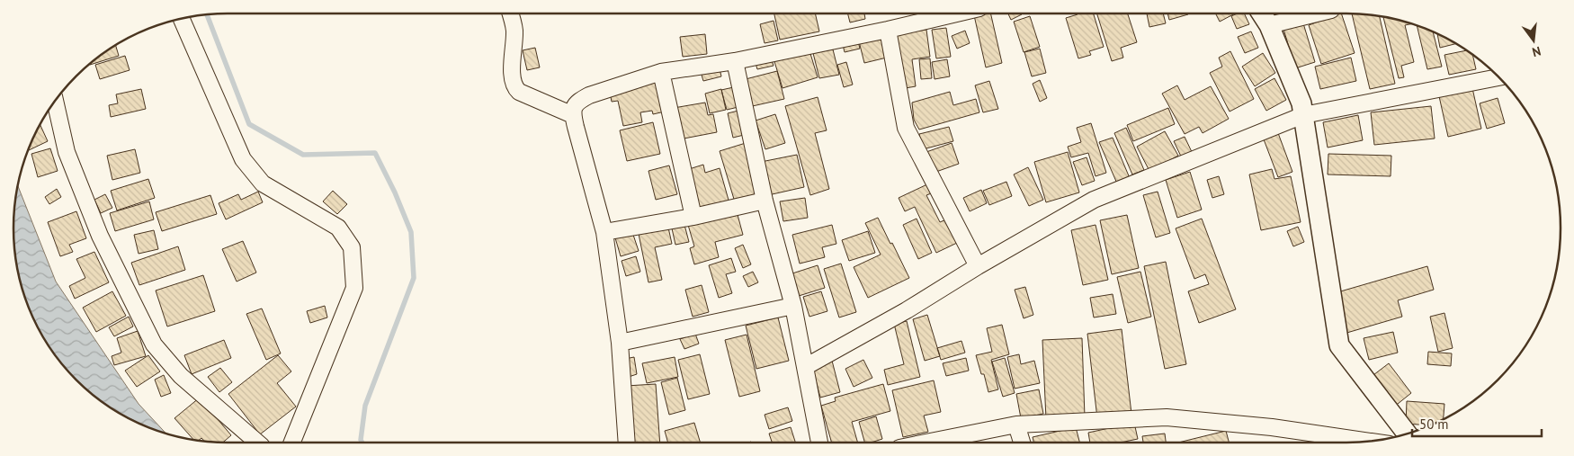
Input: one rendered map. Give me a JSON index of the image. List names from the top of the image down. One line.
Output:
{"scale_bar":"50 m","north":"bottom"}
